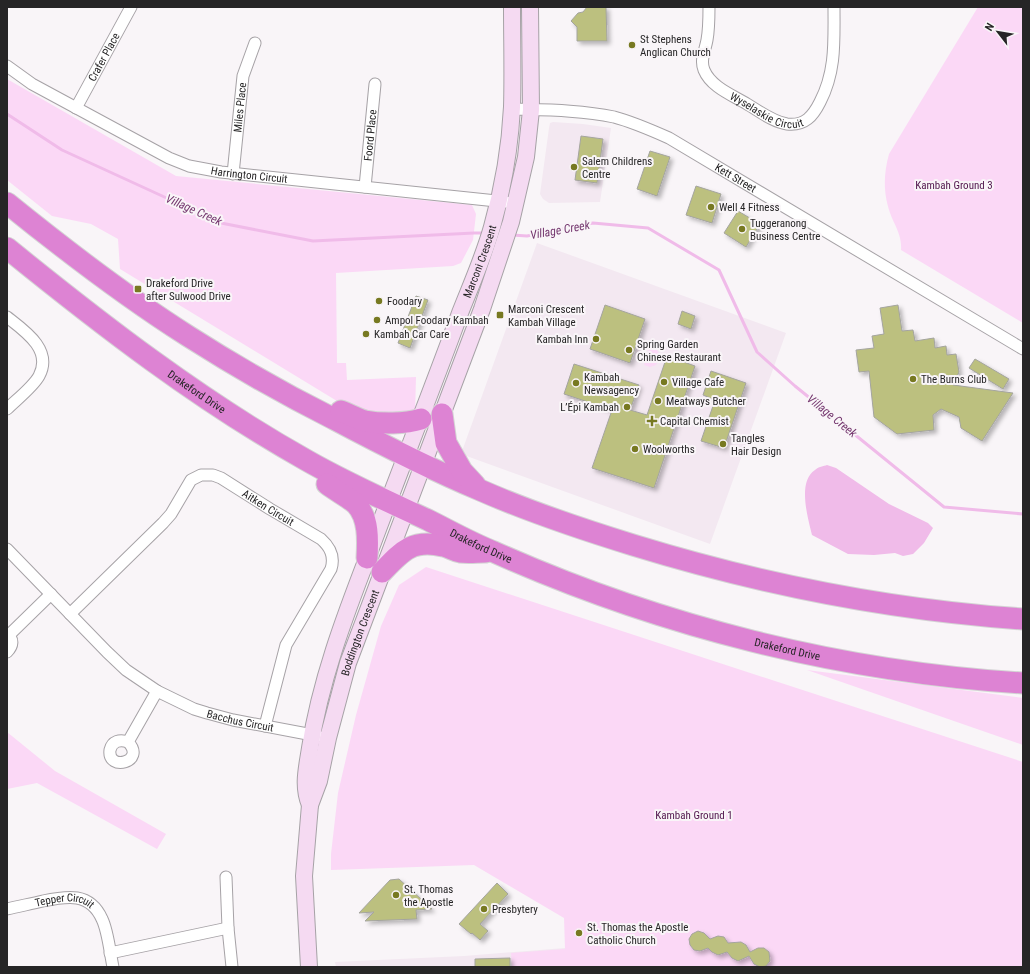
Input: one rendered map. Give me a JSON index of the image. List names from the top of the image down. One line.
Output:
{"streets":{"highway":["Drakeford Drive"],"street":["Crafer Place","Wyselaskie Circuit","Miles Place","Foord Place","Harrington Circuit","Kett Street","Marconi Crescent","Aitken Circuit","Boddington Crescent","Bacchus Circuit","Tepper Circuit"]},"crossings":[["Crafer Place","Harrington Circuit"],["Miles Place","Harrington Circuit"],["Foord Place","Harrington Circuit"],["Harrington Circuit","Marconi Crescent"],["Kett Street","Marconi Crescent"],["Marconi Crescent","Boddington Crescent"],["Drakeford Drive","Boddington Crescent"],["Aitken Circuit","Bacchus Circuit"],["Boddington Crescent","Bacchus Circuit"]],"water":["Village Creek"],"parks":["Kambah Ground 3","Kambah Ground 1"],"places":{"other":["St Stephens Anglican Church","Salem Childrens Centre","Well 4 Fitness","Tuggeranong Business Centre","Foodary","Ampol Foodary Kambah","Kambah Car Care","Kambah Inn","Spring Garden Chinese Restaurant","The Burns Club","Village Cafe","Kambah Newsagency","Meatways Butcher","L’Épi Kambah","Tangles Hair Design","Woolworths","St. Thomas the Apostle","Presbytery","St. Thomas the Apostle Catholic Church"],"transit":["Drakeford Drive after Sulwood Drive","Marconi Crescent Kambah Village"],"health":["Capital Chemist"]},"north":"top left"}
